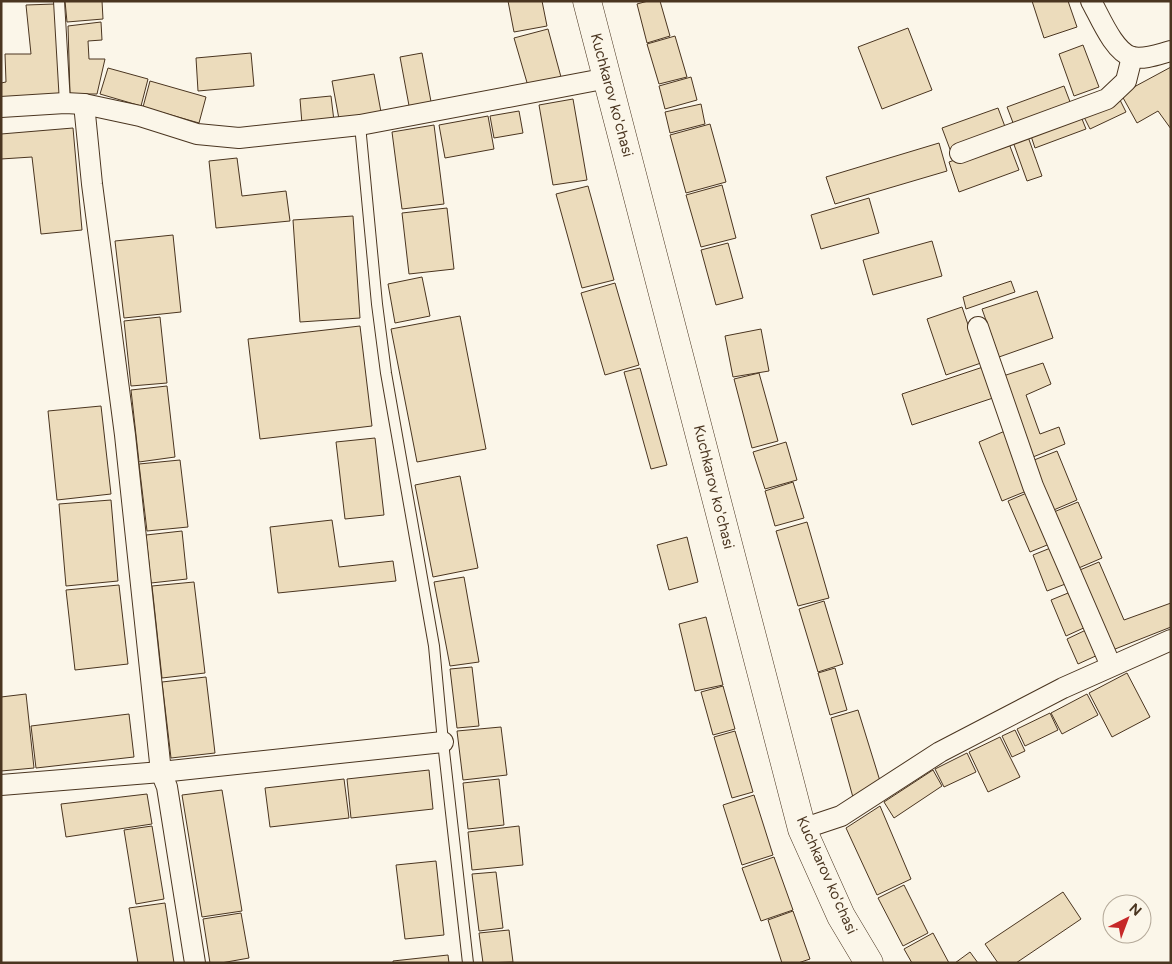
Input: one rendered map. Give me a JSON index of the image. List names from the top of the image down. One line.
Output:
{"streets":{"main road":["Kuchkarov ko'chasi"]},"north":"top right"}
